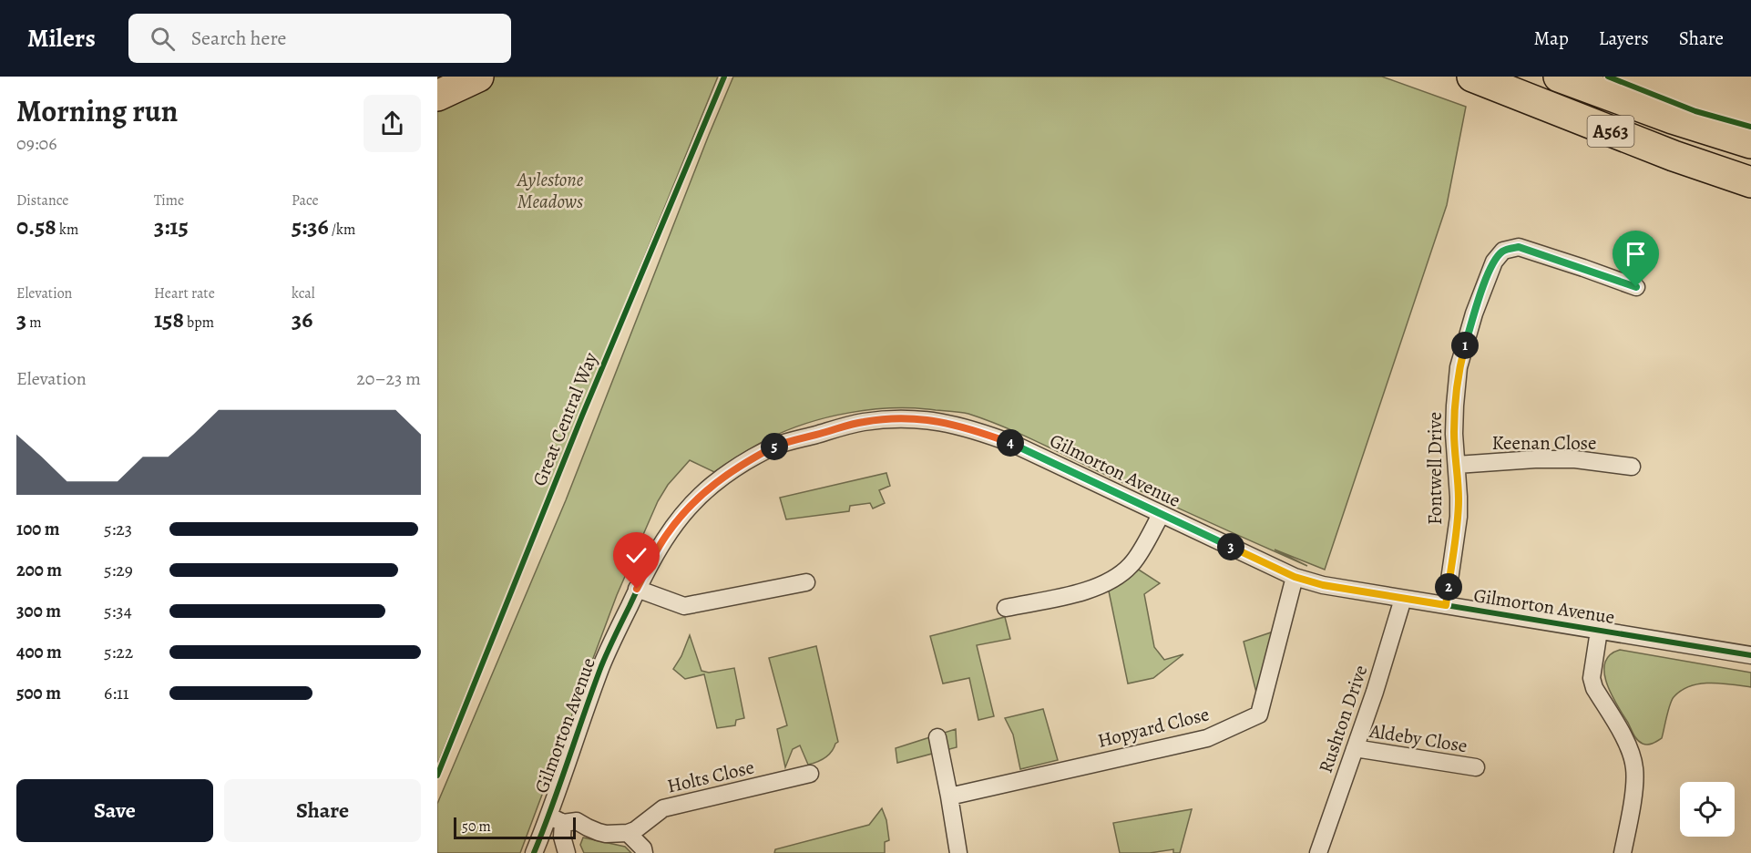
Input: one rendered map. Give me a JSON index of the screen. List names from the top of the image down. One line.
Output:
{"streets":{"highway":["A563"],"street":["Keenan Close","Fontwell Drive","Gilmorton Avenue","Rushton Drive","Hopyard Close","Aldeby Close","Holts Close"],"cycle path":["Great Central Way"]},"crossings":[["Keenan Close","Fontwell Drive"],["Fontwell Drive","Gilmorton Avenue"],["Gilmorton Avenue","Rushton Drive"],["Gilmorton Avenue","Hopyard Close"],["Rushton Drive","Aldeby Close"]],"parks":["Aylestone Meadows"],"scale_bar":"50 m","page":{"header":"Milers","search":"Search here","nav":["Map","Layers","Share"],"heading":["Morning run","09:06"],"stats":[["Distance","0.58 km"],["Time","3:15"],["Pace","5:36 /km"],["Elevation","3 m"],["Heart rate","158 bpm"],["kcal","36"]],"pins":["1","4","5","3","2"],"chart":["Elevation","20–23 m"],"list":[{"name":"100 m","note":"5:23"},{"name":"200 m","note":"5:29"},{"name":"300 m","note":"5:34"},{"name":"400 m","note":"5:22"},{"name":"500 m","note":"6:11"}],"buttons":["Save","Share"],"scale":"50 m"}}
